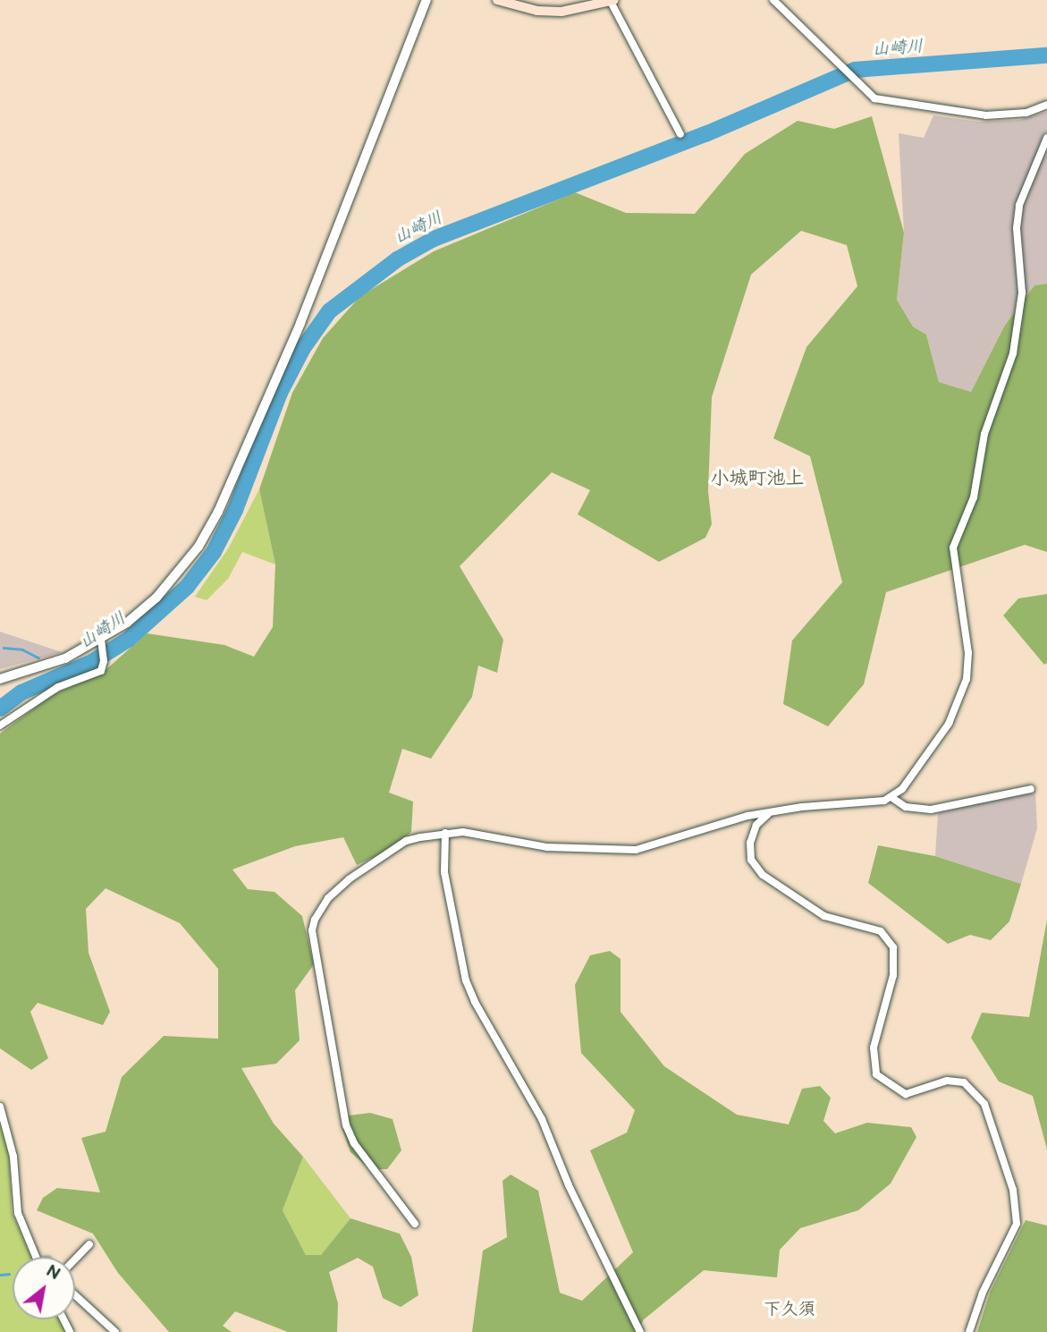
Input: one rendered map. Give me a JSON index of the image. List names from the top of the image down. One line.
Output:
{"districts":["小城町池上","下久須"],"water":["山崎川"],"north":"top right"}
